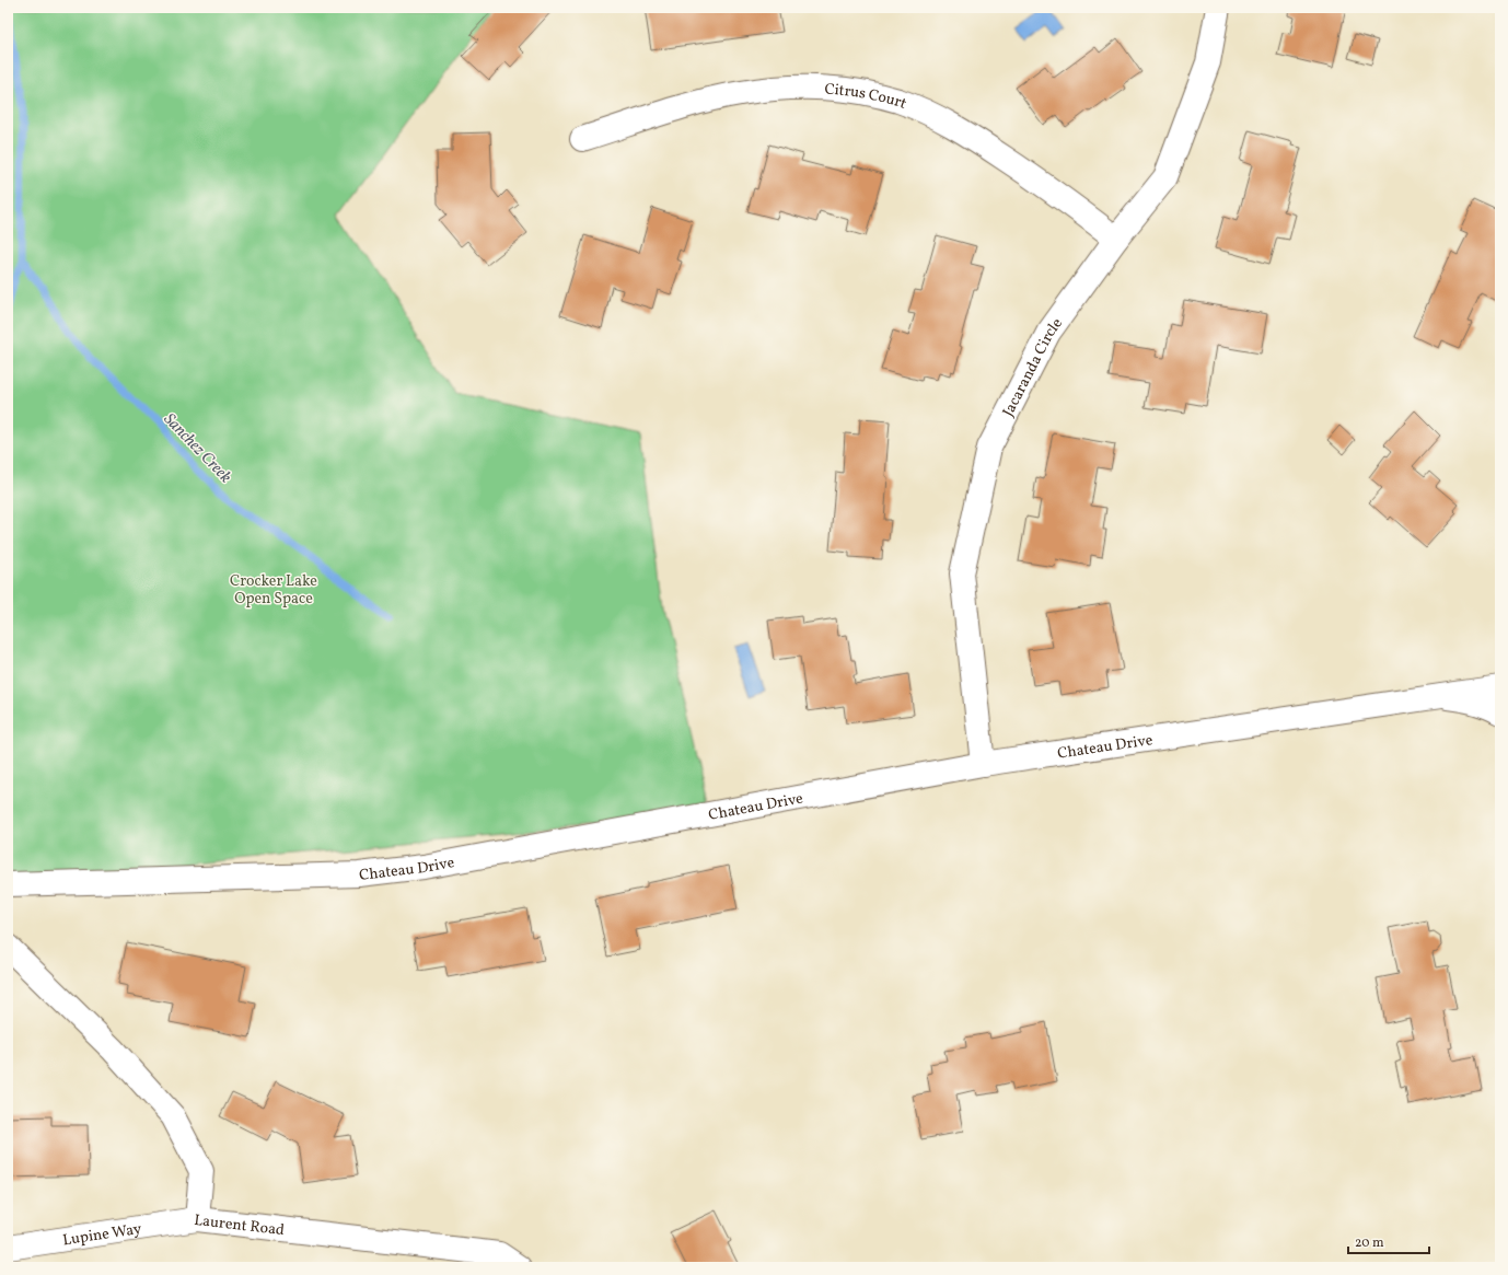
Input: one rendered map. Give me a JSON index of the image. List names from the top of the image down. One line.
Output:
{"streets":{"street":["Citrus Court","Jacaranda Circle","Chateau Drive","Laurent Road","Lupine Way"]},"crossings":[["Citrus Court","Jacaranda Circle"],["Jacaranda Circle","Chateau Drive"],["Laurent Road","Lupine Way"]],"water":["Sanchez Creek"],"parks":["Crocker Lake Open Space"],"scale_bar":"20 m"}
